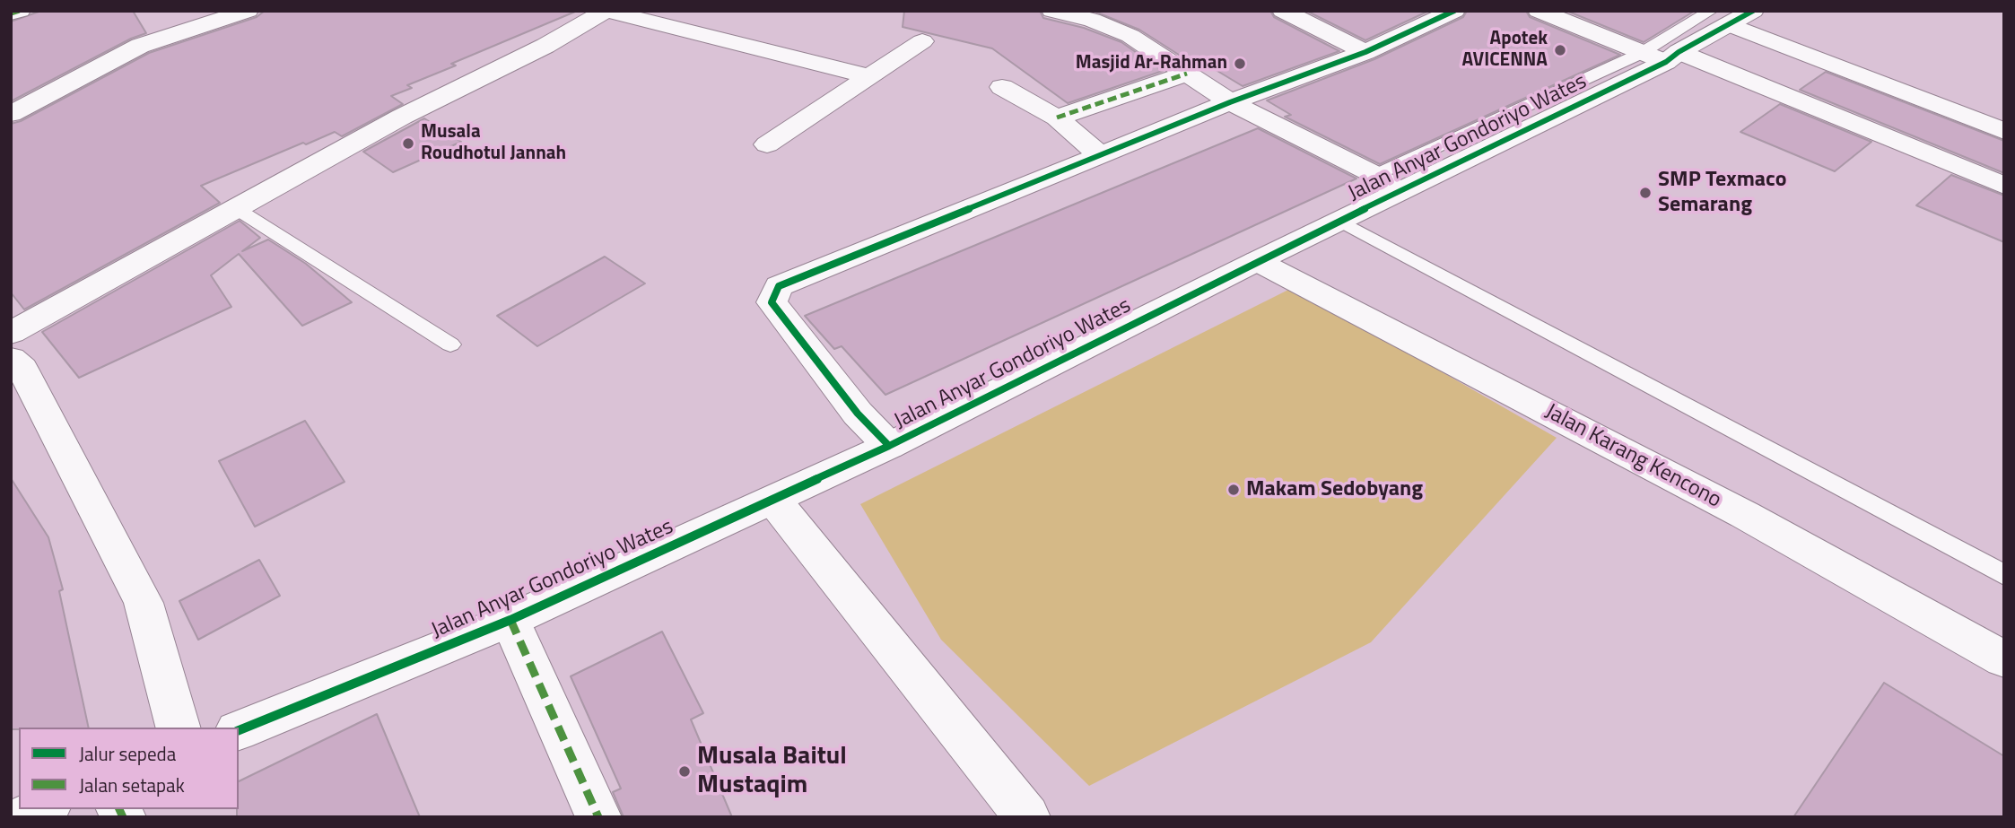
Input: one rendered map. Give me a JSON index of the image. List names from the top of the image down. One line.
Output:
{"streets":{"street":["Jalan Anyar Gondoriyo Wates","Jalan Karang Kencono"]},"crossings":[["Jalan Anyar Gondoriyo Wates","Jalan Karang Kencono"]],"places":["Apotek AVICENNA","Masjid Ar-Rahman","Musala Roudhotul Jannah","SMP Texmaco Semarang","Makam Sedobyang","Musala Baitul Mustaqim"],"legend":["Jalur sepeda","Jalan setapak"]}
